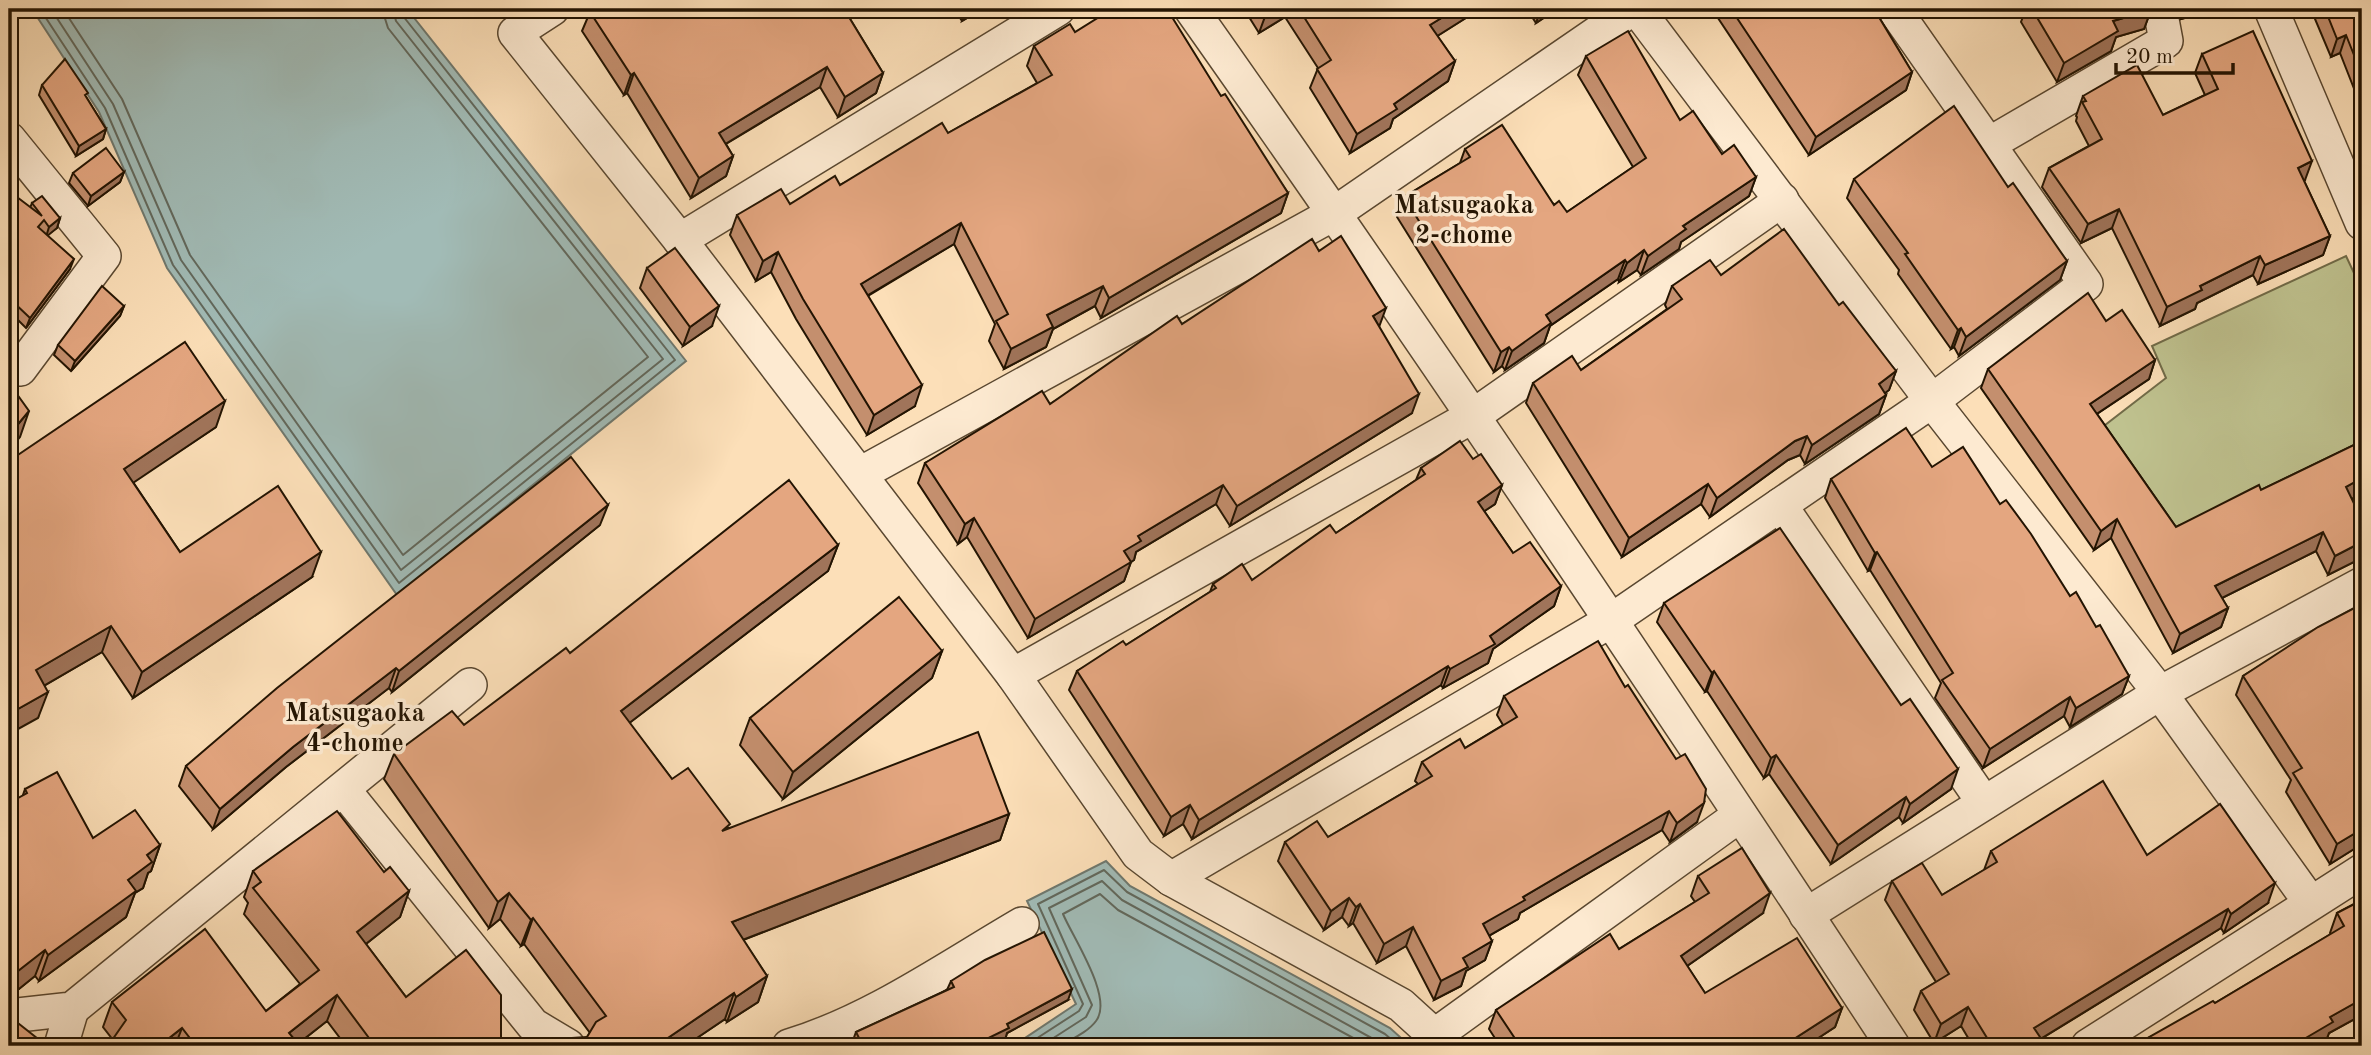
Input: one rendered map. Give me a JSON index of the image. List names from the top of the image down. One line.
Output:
{"districts":["Matsugaoka 2-chome","Matsugaoka 4-chome"],"scale_bar":"20 m"}
